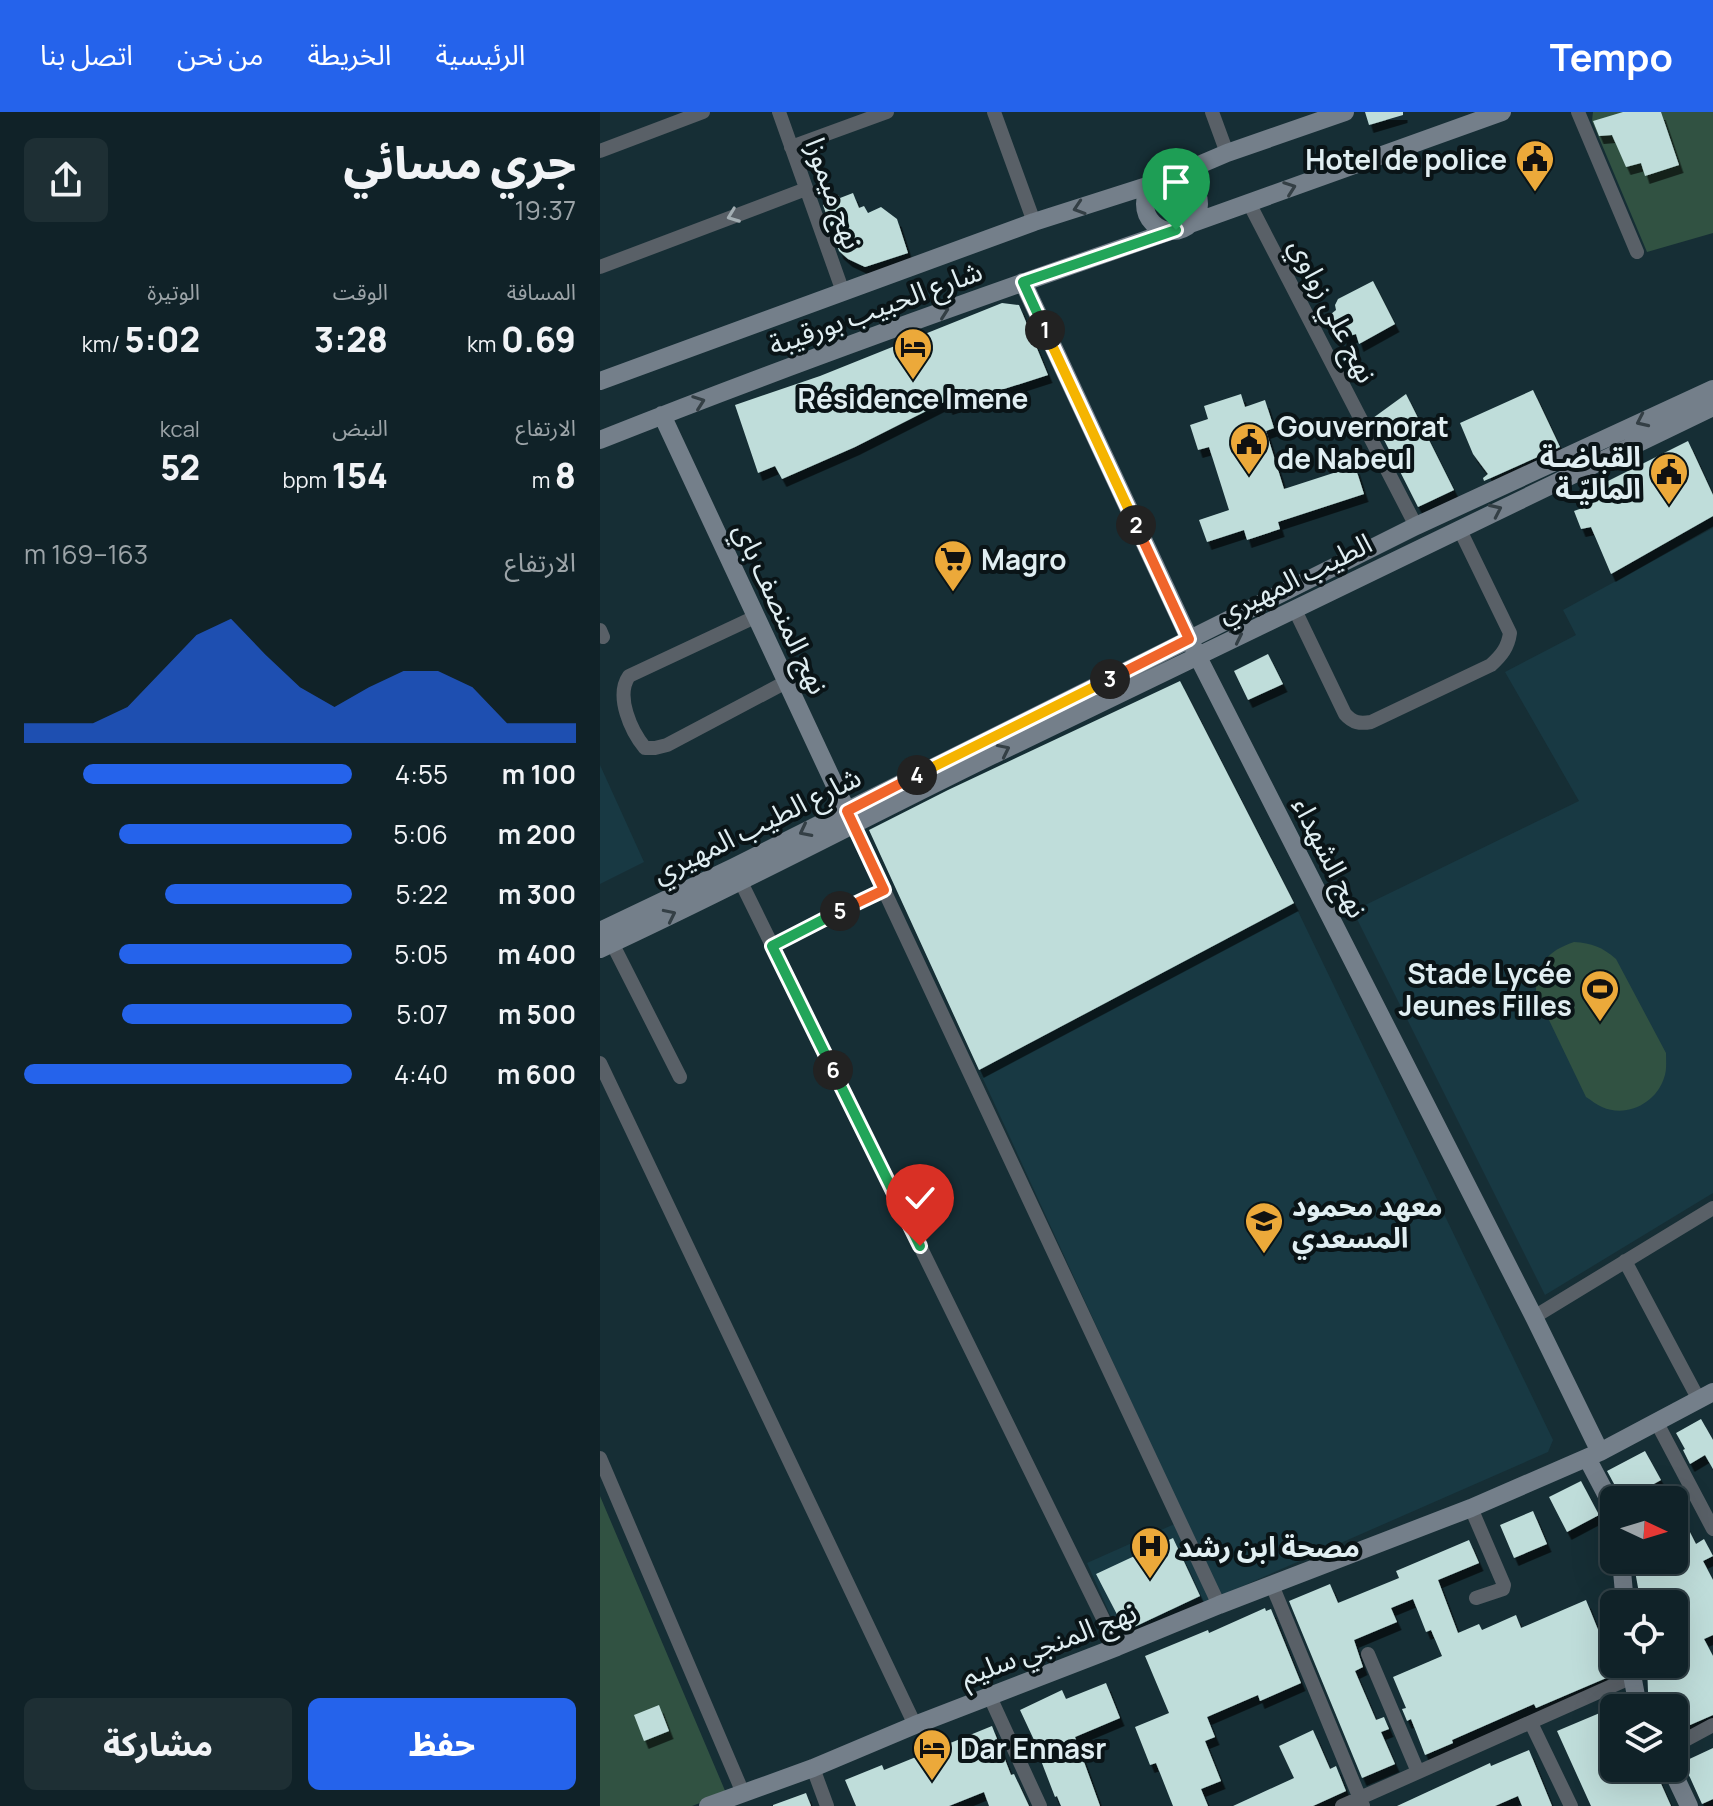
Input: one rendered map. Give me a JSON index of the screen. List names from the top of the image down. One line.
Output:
{"streets":{"street":["نهج ميموزا","شارع الحبيب بورقيبة","نهج علي زواوي","الطيب المهيري","نهج المنصف باي","شارع الطيب المهيري","نهج الشهداء","نهج المنجي سليم"]},"crossings":[["نهج ميموزا","شارع الحبيب بورقيبة"],["شارع الحبيب بورقيبة","نهج المنصف باي"],["شارع الحبيب بورقيبة","نهج الشهداء"],["نهج علي زواوي","شارع الطيب المهيري"],["الطيب المهيري","شارع الطيب المهيري"],["الطيب المهيري","نهج الشهداء"],["نهج المنصف باي","شارع الطيب المهيري"],["شارع الطيب المهيري","نهج الشهداء"],["نهج الشهداء","نهج المنجي سليم"]],"one_way":["الطيب المهيري"],"places":{"public building":["Hotel de police","Gouvernorat de Nabeul","القباضـة الماليّـة"],"hotel":["Résidence Imene","Dar Ennasr"],"supermarket":["Magro"],"sports":["Stade Lycée Jeunes Filles"],"school or university":["معهد محمود المسعدي"],"hospital":["مصحة ابن رشد"]},"north":"right","page":{"header":"Tempo","nav":["الرئيسية","الخريطة","من نحن","اتصل بنا"],"heading":["جري مسائي","19:37"],"stats":[["المسافة","0.69 km"],["الوقت","3:28"],["الوتيرة","5:02 /km"],["الارتفاع","8 m"],["النبض","154 bpm"],["kcal","52"]],"pins":["1","2","3","4","5","6"],"chart":["الارتفاع","163–169 m"],"list":[{"name":"100 m","note":"4:55"},{"name":"200 m","note":"5:06"},{"name":"300 m","note":"5:22"},{"name":"400 m","note":"5:05"},{"name":"500 m","note":"5:07"},{"name":"600 m","note":"4:40"}],"buttons":["حفظ","مشاركة"]}}
